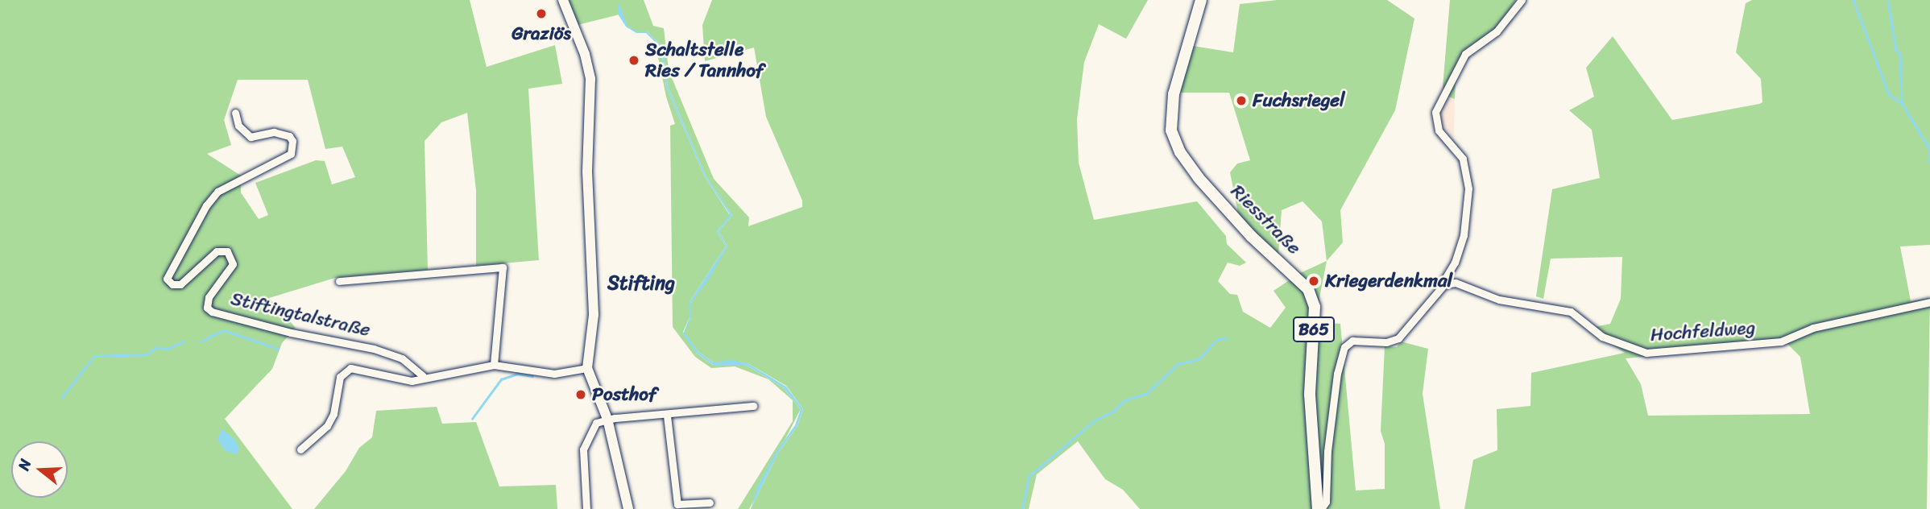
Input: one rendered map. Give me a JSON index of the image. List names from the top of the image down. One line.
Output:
{"streets":{"main road":["Riesstraße","B65"],"street":["Stiftingtalstraße","Hochfeldweg"]},"districts":["Stifting"],"places":["Graziös","Schaltstelle Ries / Tannhof","Fuchsriegel","Kriegerdenkmal","Posthof"],"north":"left"}
